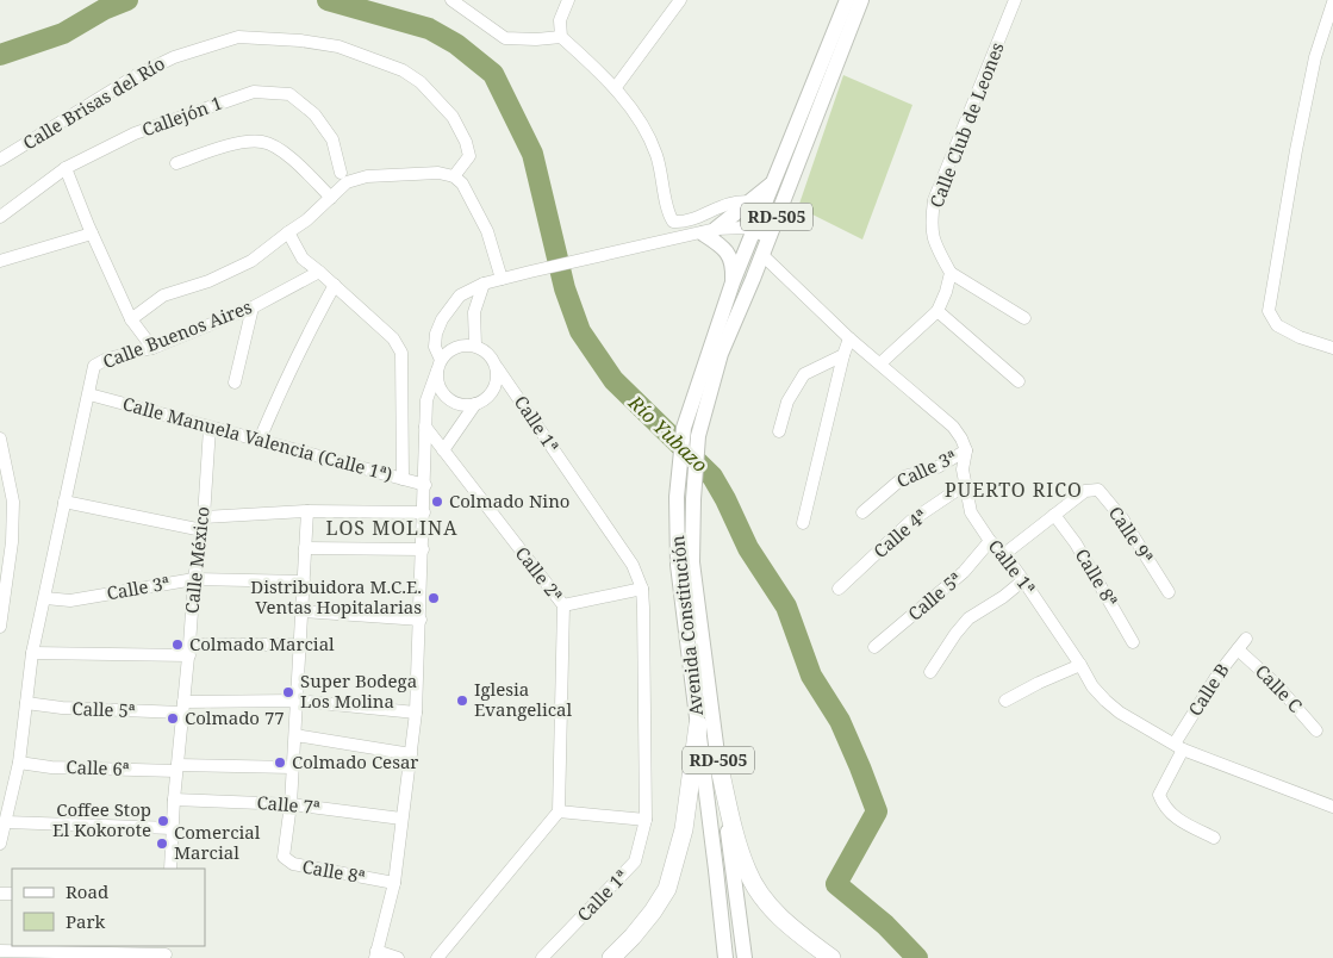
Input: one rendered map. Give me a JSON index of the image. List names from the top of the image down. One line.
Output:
{"streets":{"main road":["RD-505","Avenida Constitución"],"street":["Calle Brisas del Río","Callejón 1","Calle Club de Leones","Calle Buenos Aires","Calle 1ª","Calle Manuela Valencia (Calle 1ª)","Calle 3ª","Calle 4ª","Calle 9ª","Calle México","Calle 2ª","Calle 8ª","Calle 5ª","Calle C","Calle B","Calle 6ª","Calle 7ª"]},"crossings":[["RD-505","Avenida Constitución"],["Calle Buenos Aires","Calle Manuela Valencia (Calle 1ª)"],["Calle Buenos Aires","Calle 3ª"],["Calle Buenos Aires","Calle 5ª"],["Calle Buenos Aires","Calle 6ª"],["Calle 1ª","Calle 3ª"],["Calle 1ª","Calle 4ª"],["Calle 1ª","Calle 5ª"],["Calle 1ª","Calle B"],["Calle Manuela Valencia (Calle 1ª)","Calle México"],["Calle 3ª","Calle México"],["Calle 9ª","Calle 8ª"],["Calle México","Calle 5ª"],["Calle México","Calle 6ª"],["Calle México","Calle 7ª"],["Calle 8ª","Calle 7ª"],["Calle C","Calle B"]],"districts":["PUERTO RICO","LOS MOLINA"],"water":["Río Yubazo"],"places":["Colmado Nino","Distribuidora M.C.E. Ventas Hopitalarias","Colmado Marcial","Super Bodega Los Molina","Iglesia Evangelical","Colmado 77","Colmado Cesar","Coffee Stop El Kokorote","Comercial Marcial"],"legend":["Road","Park"]}
